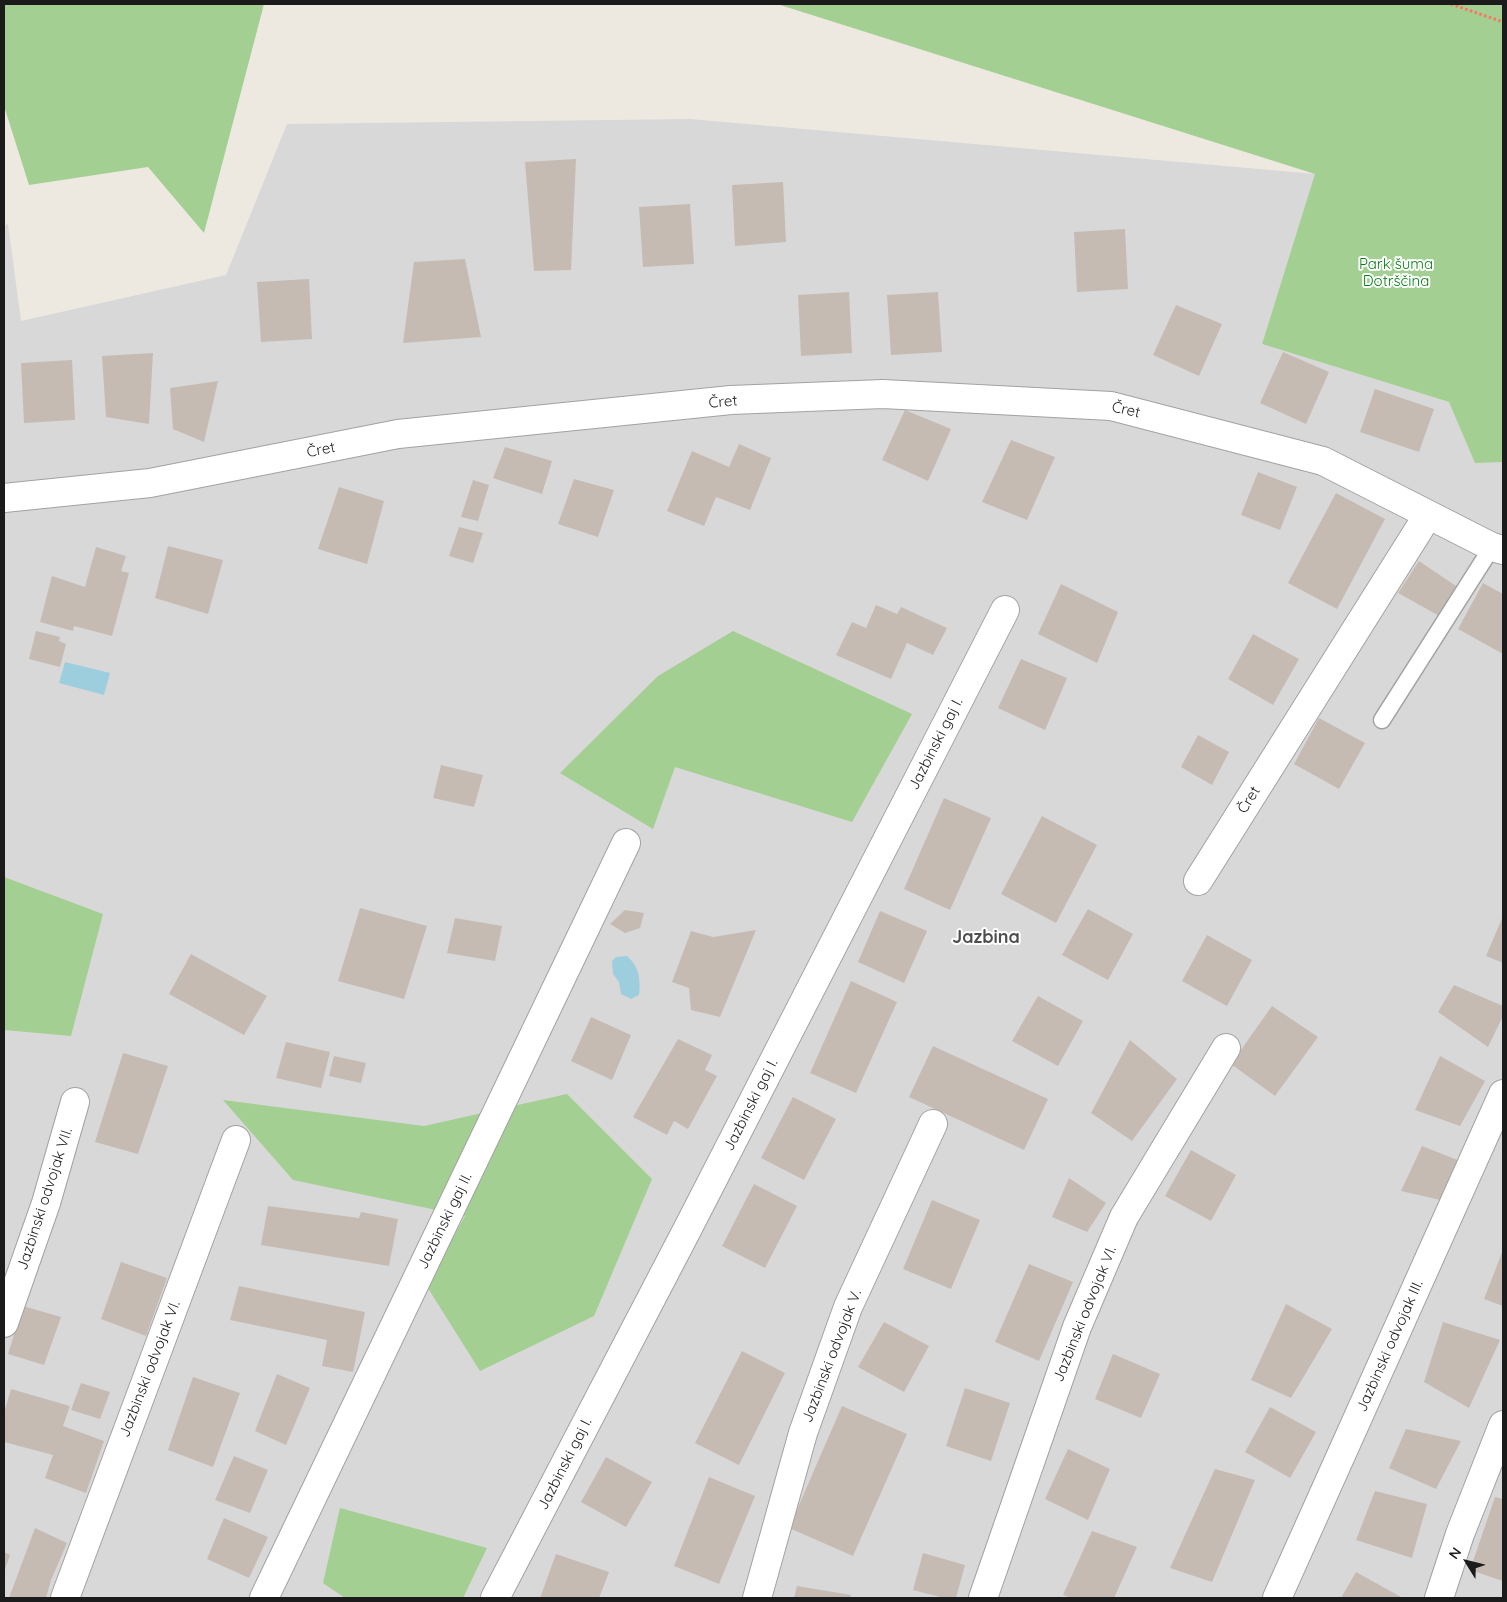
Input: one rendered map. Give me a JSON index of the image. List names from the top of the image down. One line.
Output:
{"streets":{"street":["Čret","Jazbinski gaj I.","Jazbinski odvojak VII.","Jazbinski gaj II.","Jazbinski odvojak VI.","Jazbinski odvojak III.","Jazbinski odvojak V."]},"districts":["Jazbina"],"parks":["Park šuma Dotrščina"],"north":"top left"}
